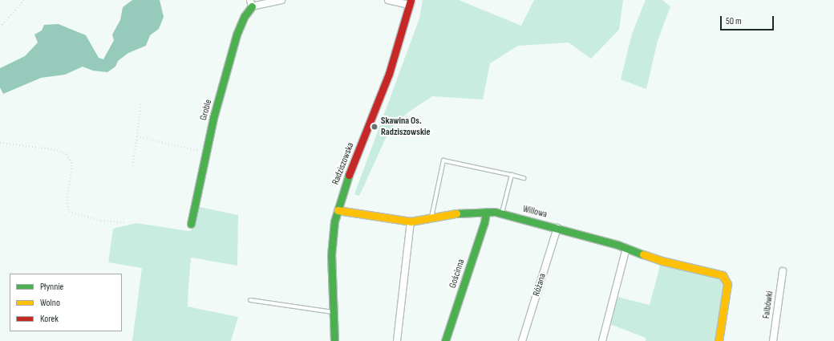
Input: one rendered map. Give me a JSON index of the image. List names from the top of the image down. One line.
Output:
{"streets":{"street":["Groble","Radziszowska","Willowa","Gościnna","Różana","Falbówki"]},"crossings":[["Radziszowska","Willowa"],["Willowa","Gościnna"],["Willowa","Różana"]],"places":["Skawina Os. Radziszowskie"],"legend":["Płynnie","Wolno","Korek"],"scale_bar":"50 m"}
